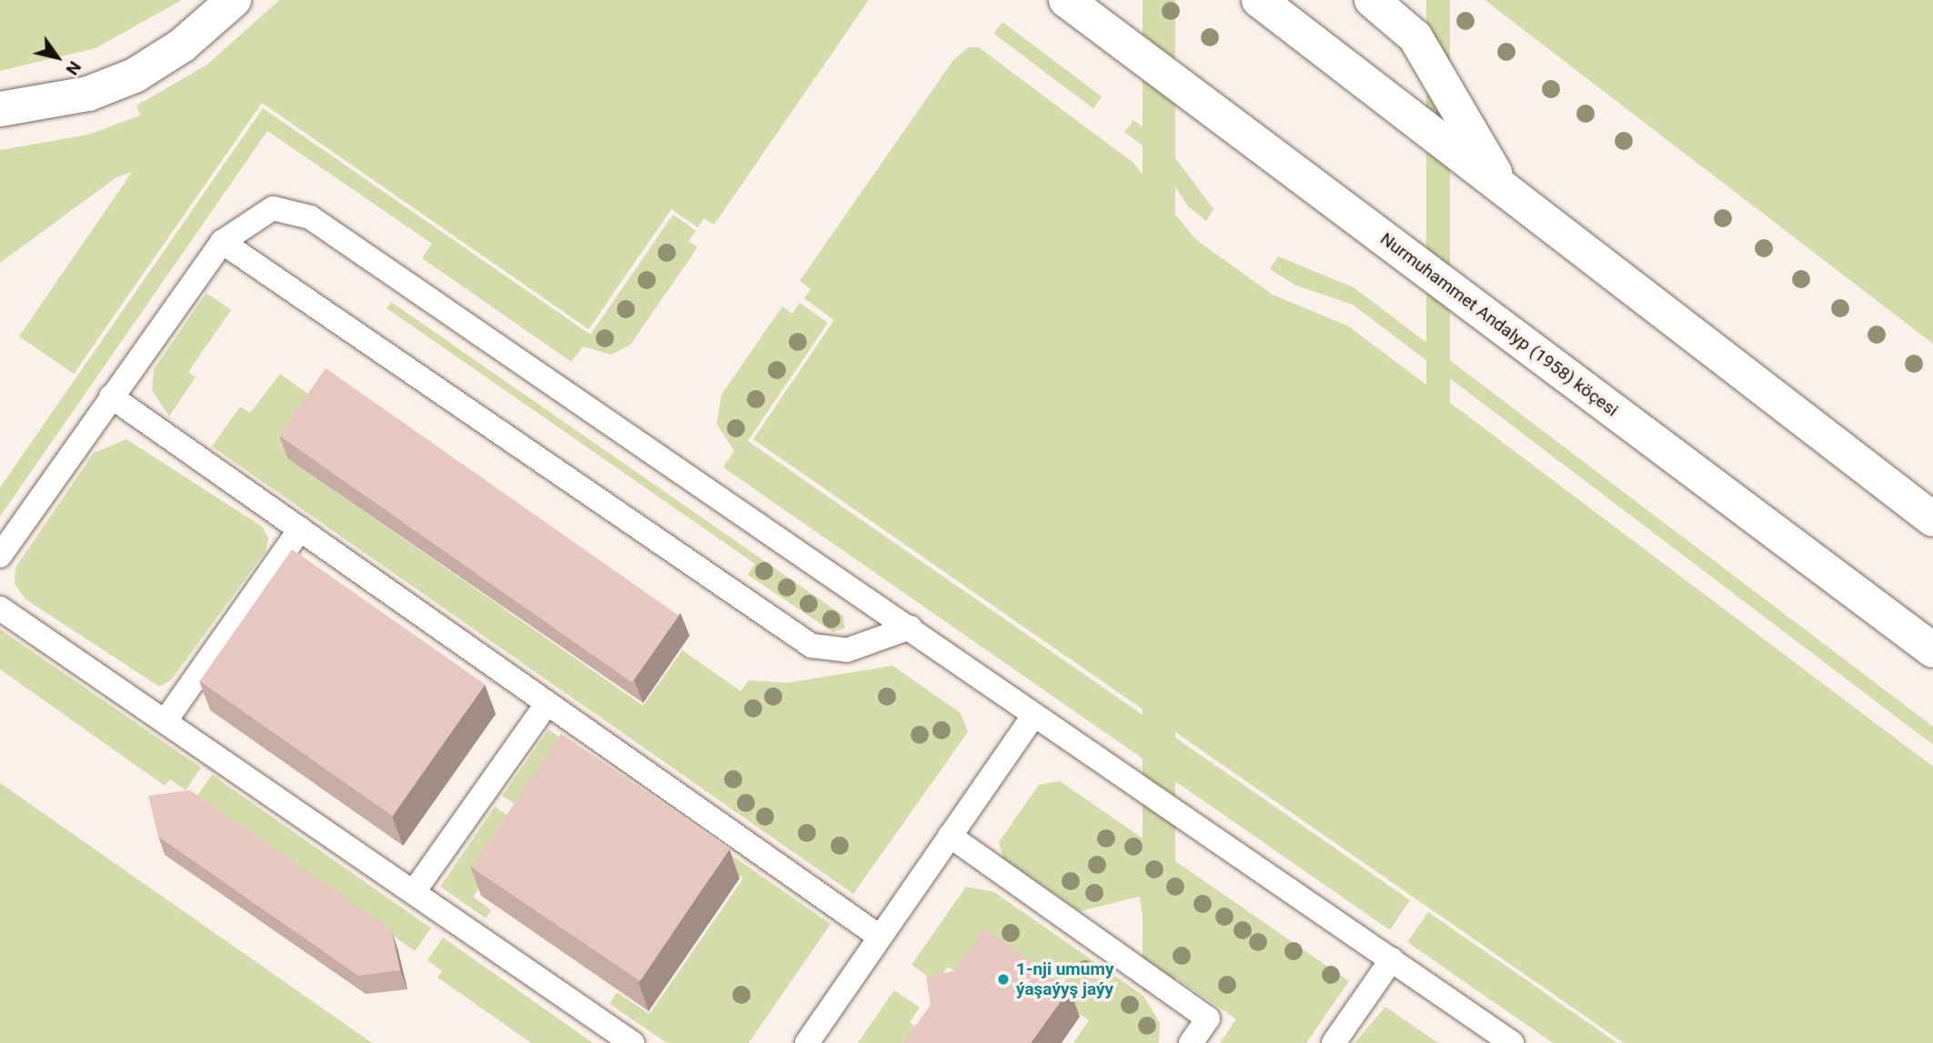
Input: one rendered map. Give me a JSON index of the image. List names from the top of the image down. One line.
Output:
{"streets":{"main road":["Nurmuhammet Andalyp (1958) köçesi"]},"places":["1-nji umumy ýaşaýyş jaýy"],"north":"bottom right"}
